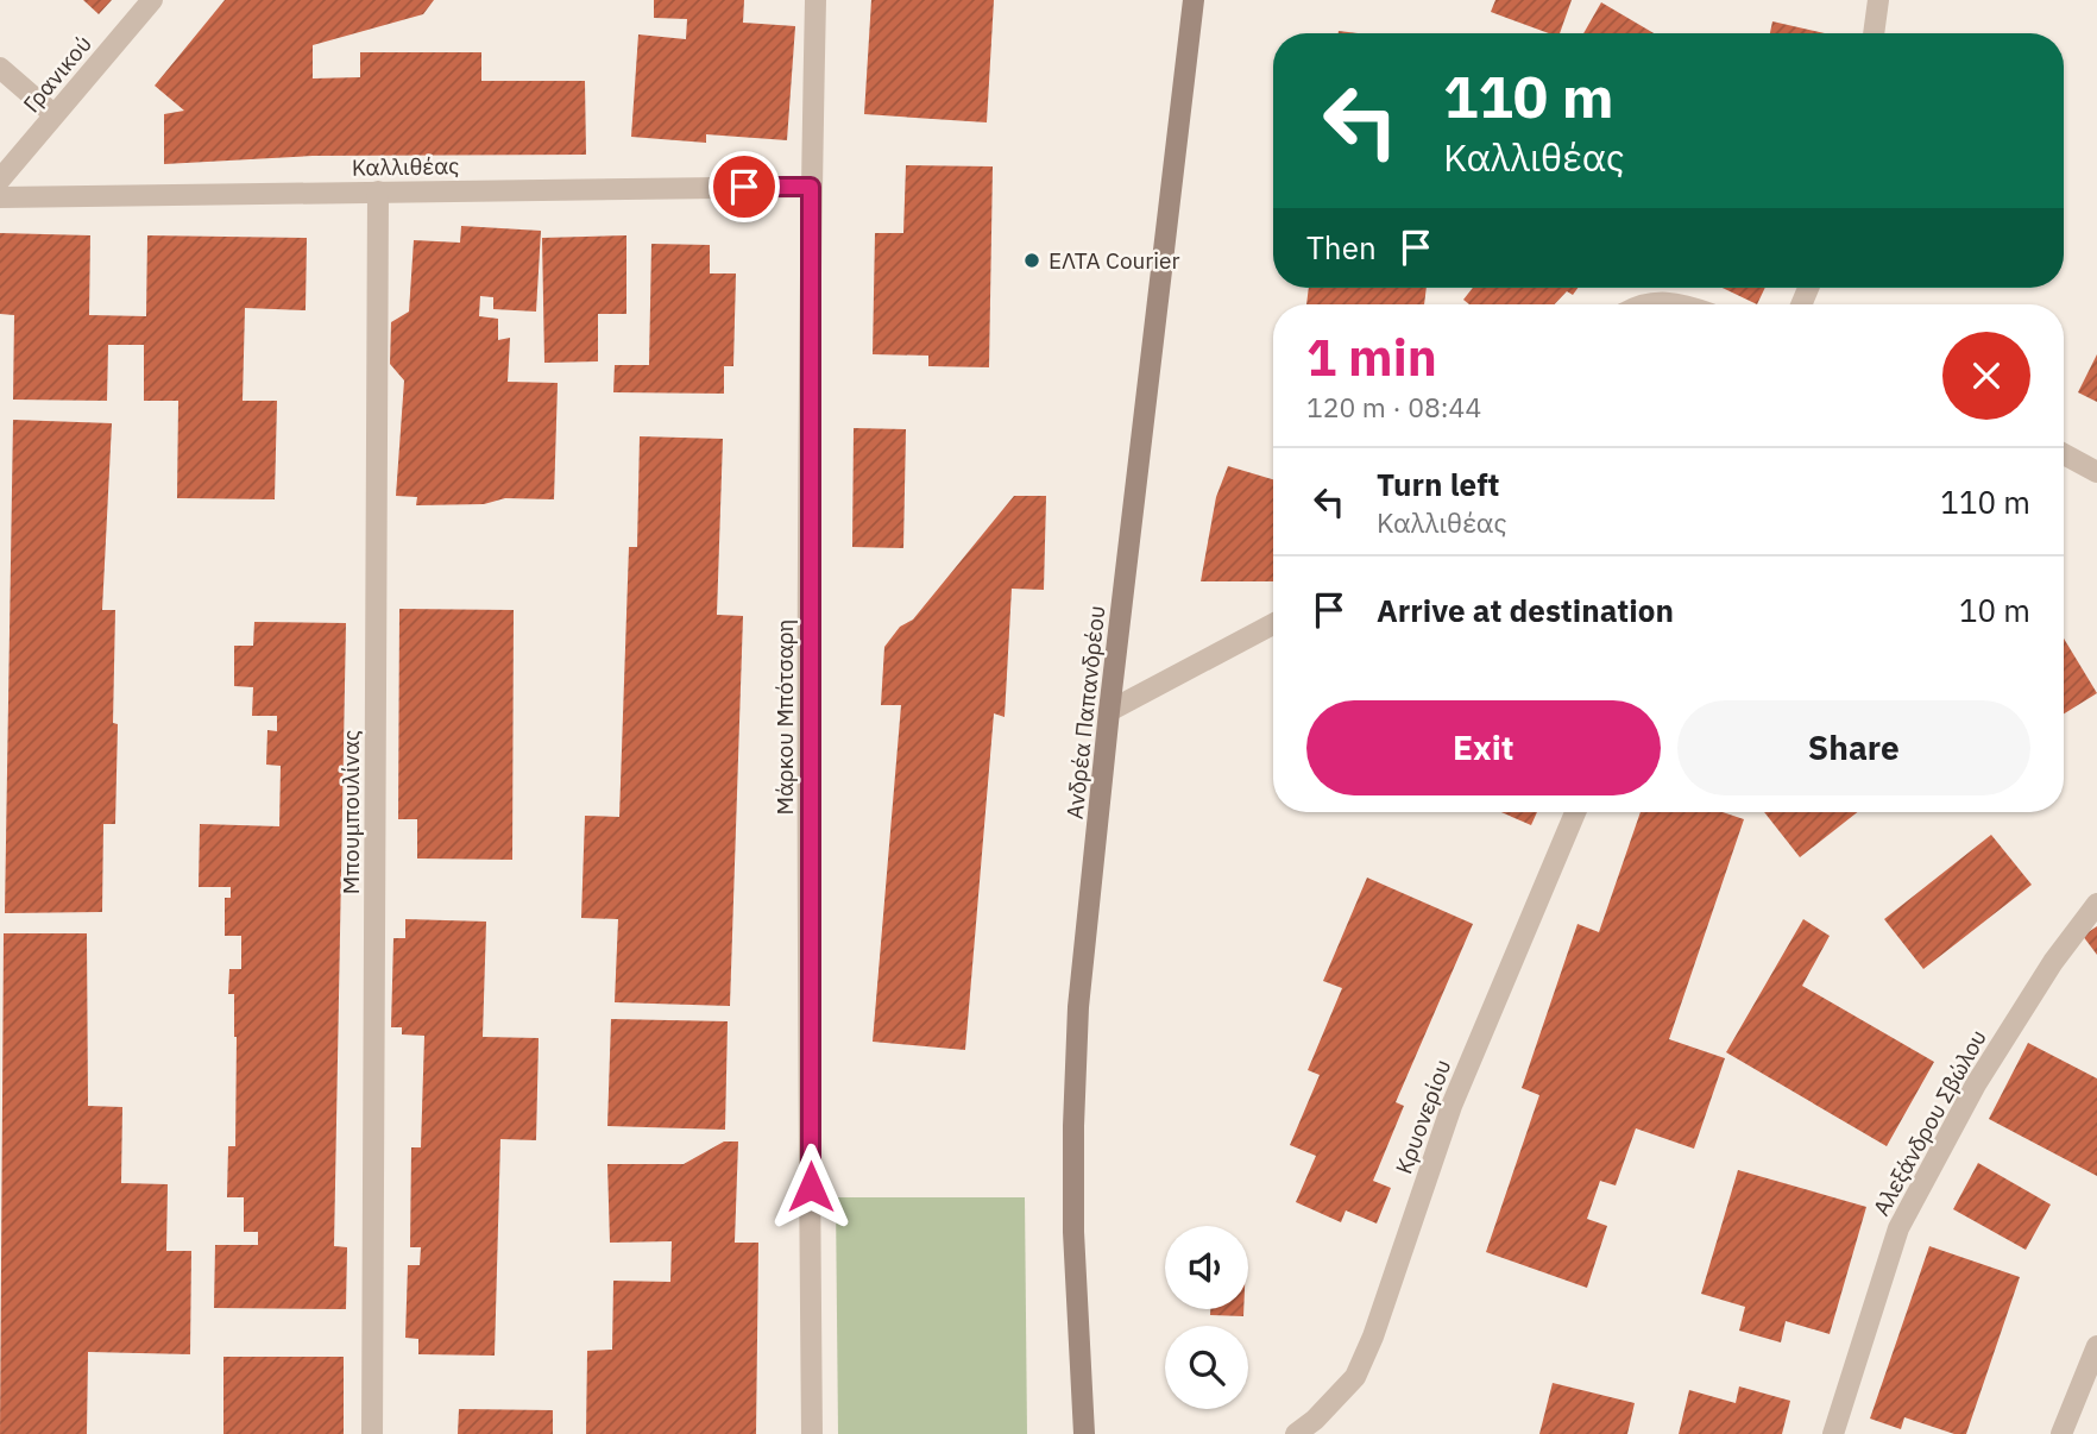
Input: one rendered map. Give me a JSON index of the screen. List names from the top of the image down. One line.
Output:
{"streets":{"main road":["Ανδρέα Παπανδρέου"],"street":["Γρανικού","Καλλιθέας","Μάρκου Μπότσαρη","Μπουμπουλίνας","Κρυονερίου","Αλεξάνδρου Σβώλου"]},"crossings":[["Καλλιθέας","Μάρκου Μπότσαρη"],["Καλλιθέας","Μπουμπουλίνας"]],"places":["ΕΛΤΑ Courier"],"page":{"turn":["110 m","Καλλιθέας"],"then":"Then","heading":["1 min","120 m · 08:44"],"list":[{"name":"Turn left","note":"Καλλιθέας","value":"110 m"},{"name":"Arrive at destination","value":"10 m"}],"buttons":["Exit","Share"]}}
